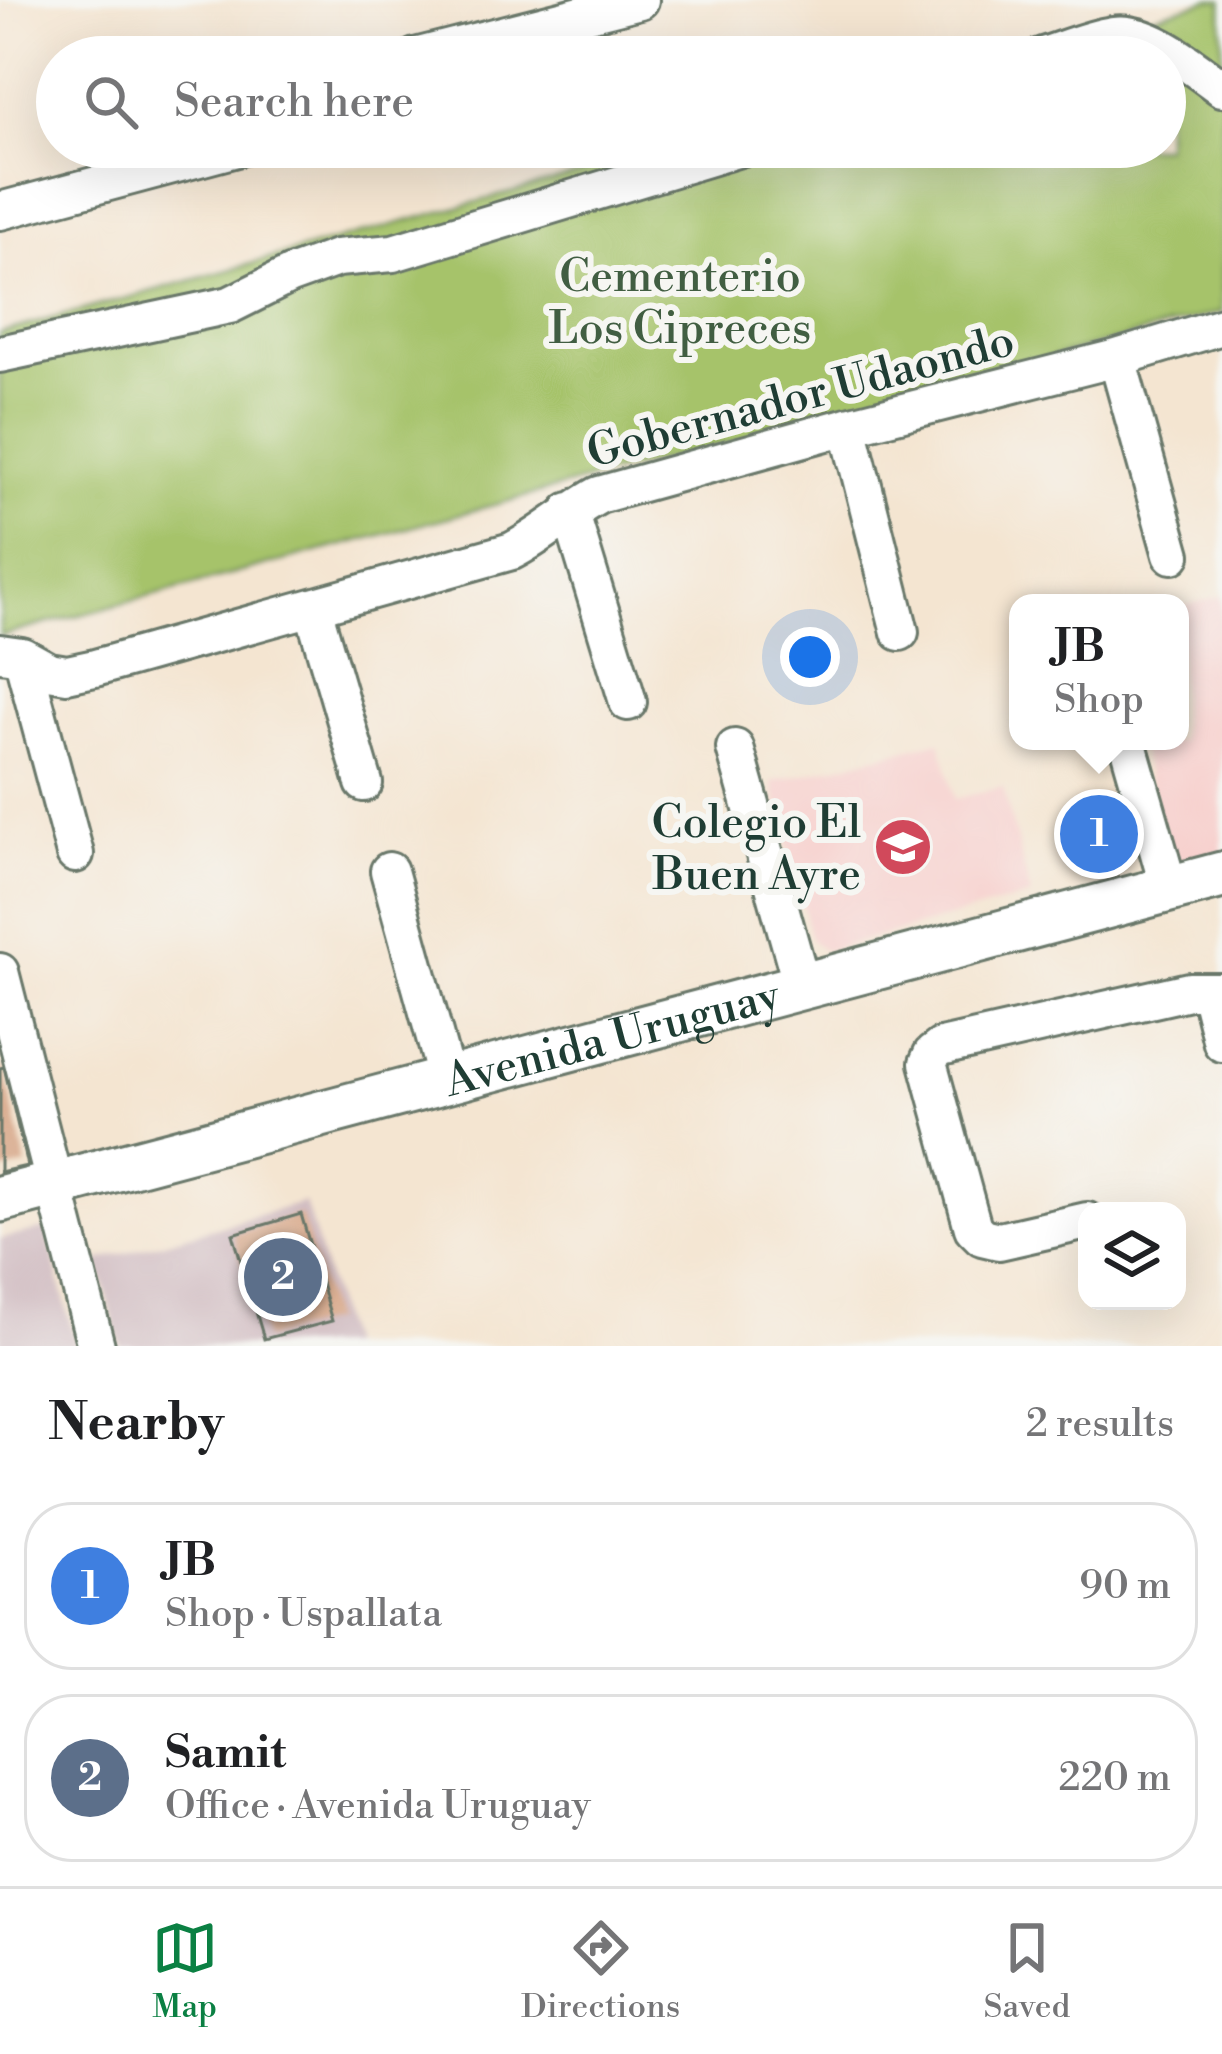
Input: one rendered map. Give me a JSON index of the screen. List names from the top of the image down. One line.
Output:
{"streets":{"main road":["Avenida Uruguay"],"street":["Gobernador Udaondo"]},"parks":["Cementerio Los Cipreces"],"places":{"school or university":["Colegio El Buen Ayre"]},"page":{"search":"Search here","popup":["JB","Shop"],"pins":["1","2"],"heading":["Nearby","2 results"],"list":[{"mark":"1","name":"JB","note":"Shop · Uspallata","value":"90 m"},{"mark":"2","name":"Samit","note":"Office · Avenida Uruguay","value":"220 m"}],"nav":["Map","Directions","Saved"]}}
